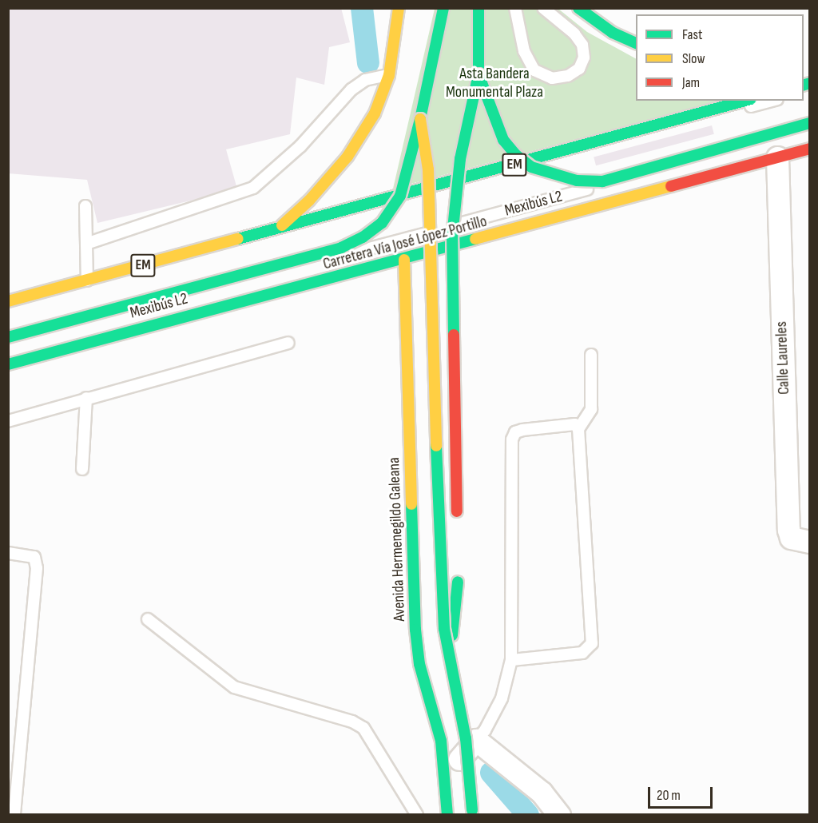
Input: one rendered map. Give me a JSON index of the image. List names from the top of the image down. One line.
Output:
{"streets":{"main road":["EM","Carretera Vía José López Portillo","Avenida Hermenegildo Galeana"],"street":["Calle Laureles"],"lane":["Mexibús L2"]},"crossings":[["Carretera Vía José López Portillo","Calle Laureles"],["Carretera Vía José López Portillo","Avenida Hermenegildo Galeana"]],"parks":["Asta Bandera Monumental Plaza"],"legend":["Fast","Slow","Jam"],"scale_bar":"20 m"}
